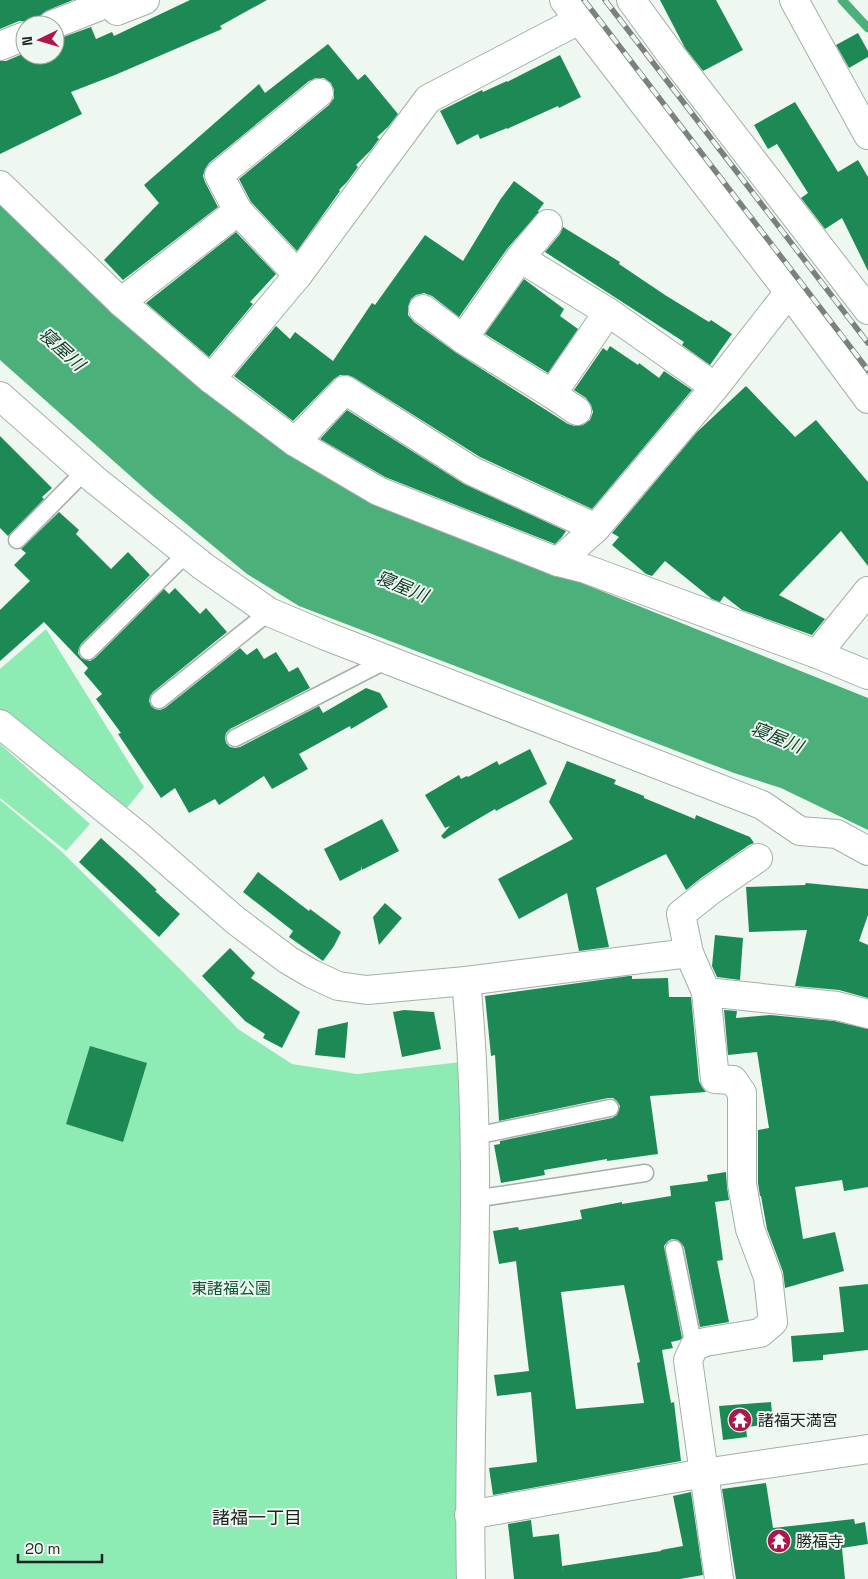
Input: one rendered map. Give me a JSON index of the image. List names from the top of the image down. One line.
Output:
{"districts":["諸福一丁目"],"water":["寝屋川"],"parks":["東諸福公園"],"places":{"temple":["諸福天満宮","勝福寺"]},"scale_bar":"20 m","north":"left"}
